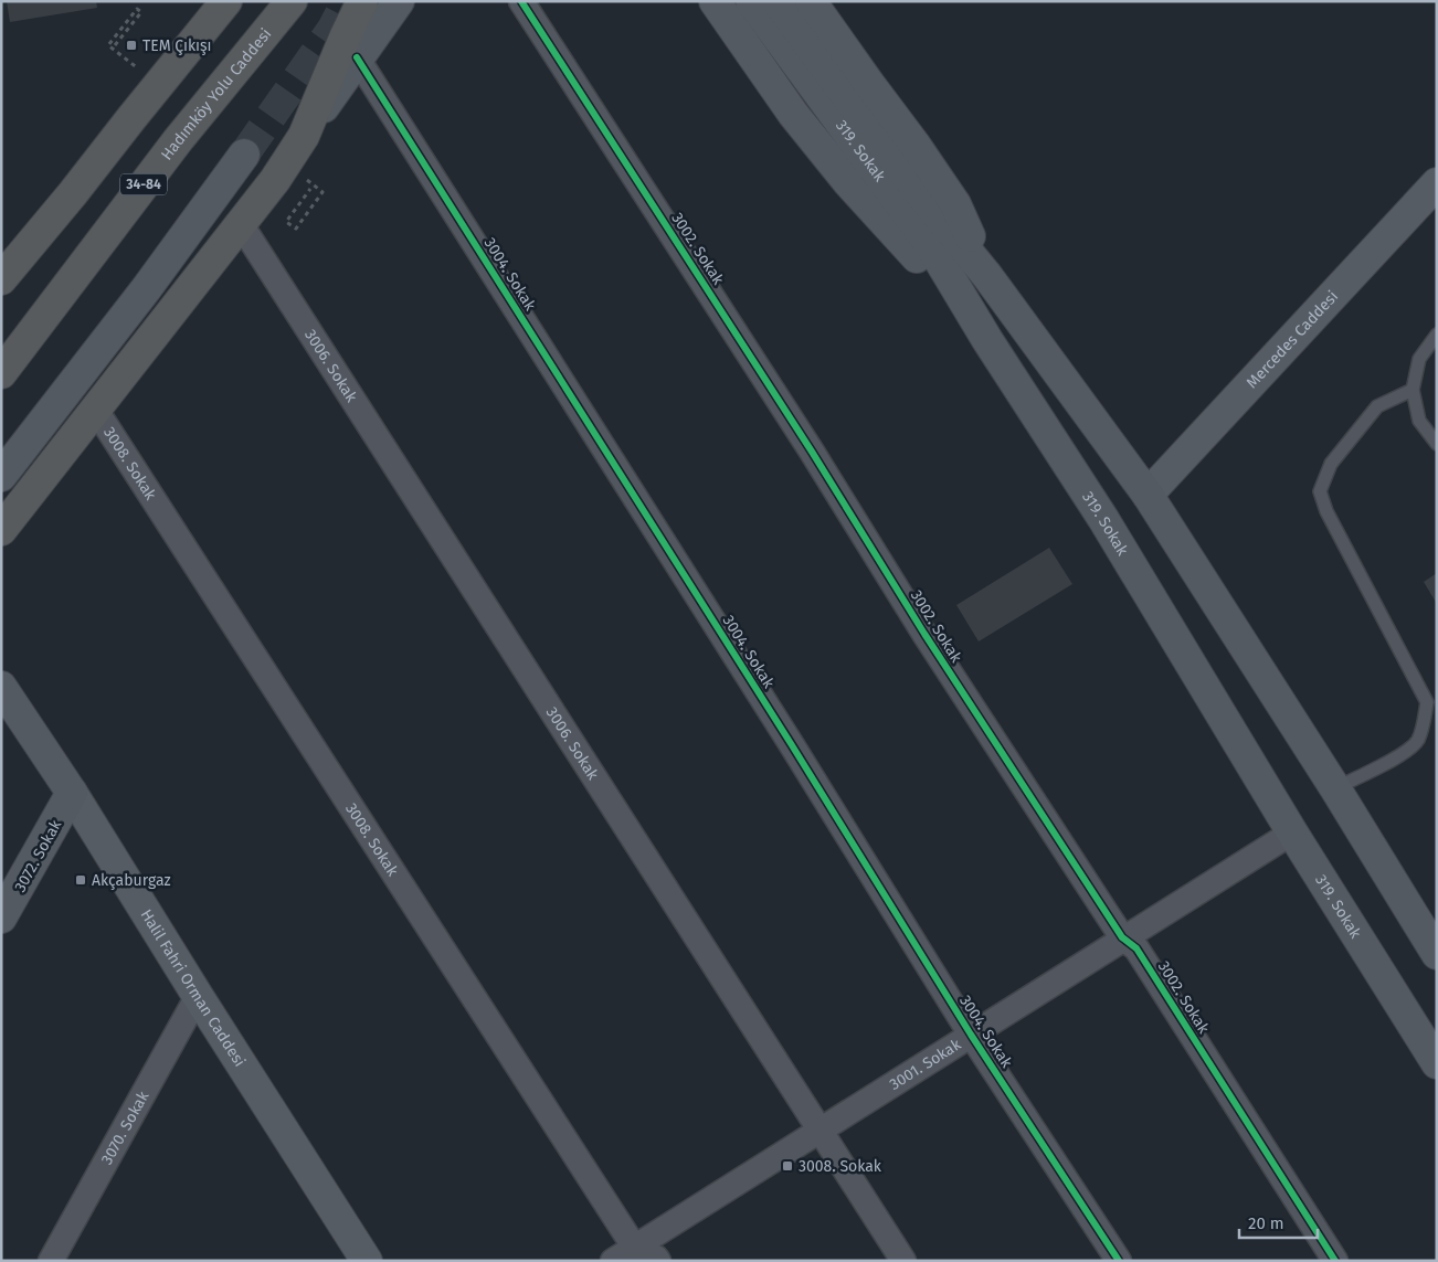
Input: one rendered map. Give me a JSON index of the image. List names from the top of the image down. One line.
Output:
{"streets":{"highway":["Hadımköy Yolu Caddesi","34-84"],"main road":["319. Sokak","Mercedes Caddesi","3072. Sokak","Halil Fahri Orman Caddesi"],"street":["3002. Sokak","3004. Sokak","3006. Sokak","3008. Sokak","3001. Sokak","3070. Sokak"]},"crossings":[["319. Sokak","Mercedes Caddesi"],["319. Sokak","3001. Sokak"],["3002. Sokak","3001. Sokak"],["3004. Sokak","3001. Sokak"],["3006. Sokak","3001. Sokak"],["3008. Sokak","3001. Sokak"],["3072. Sokak","Halil Fahri Orman Caddesi"],["Halil Fahri Orman Caddesi","3070. Sokak"]],"places":{"transit":["TEM Çıkışı","Akçaburgaz","3008. Sokak"]},"scale_bar":"20 m"}
